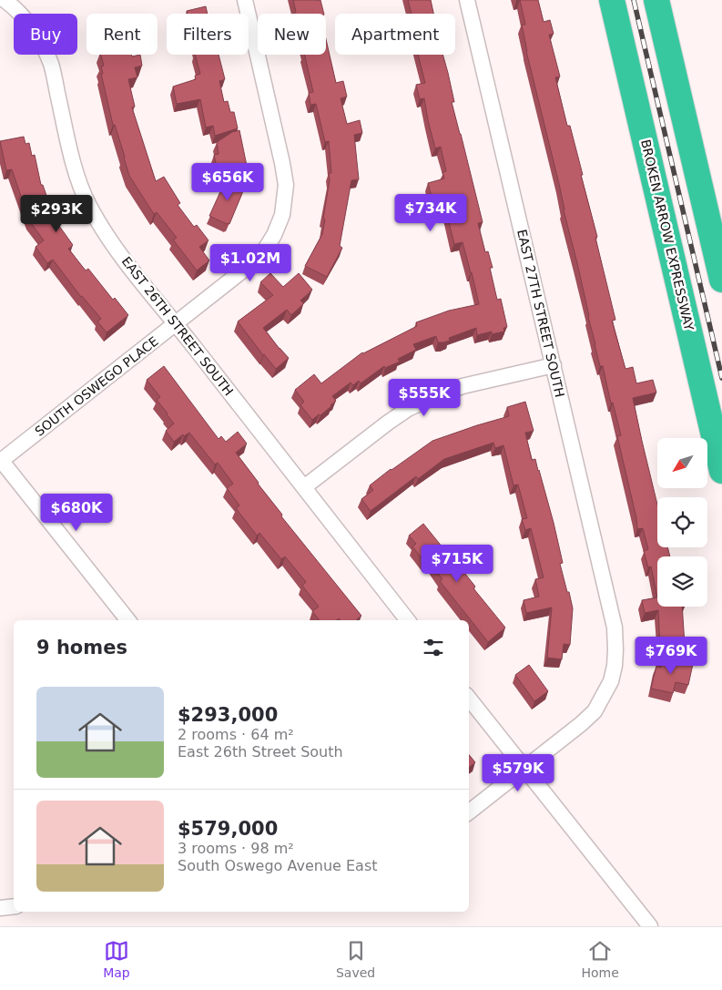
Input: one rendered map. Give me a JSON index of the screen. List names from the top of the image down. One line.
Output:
{"streets":{"highway":["BROKEN ARROW EXPRESSWAY"],"street":["EAST 27TH STREET SOUTH","EAST 26TH STREET SOUTH","SOUTH OSWEGO PLACE"]},"crossings":[["EAST 26TH STREET SOUTH","SOUTH OSWEGO PLACE"]],"north":"bottom left","page":{"chip":["Buy","Rent","Filters","New","Apartment"],"price":["$656K","$734K","$293K","$1.02M","$555K","$680K","$715K","$769K","$579K"],"heading":"9 homes","list":[{"name":"$293,000","note":"2 rooms · 64 m² · East 26th Street South"},{"name":"$579,000","note":"3 rooms · 98 m² · South Oswego Avenue East"}],"tabs":["Map","Saved","Home"]}}
